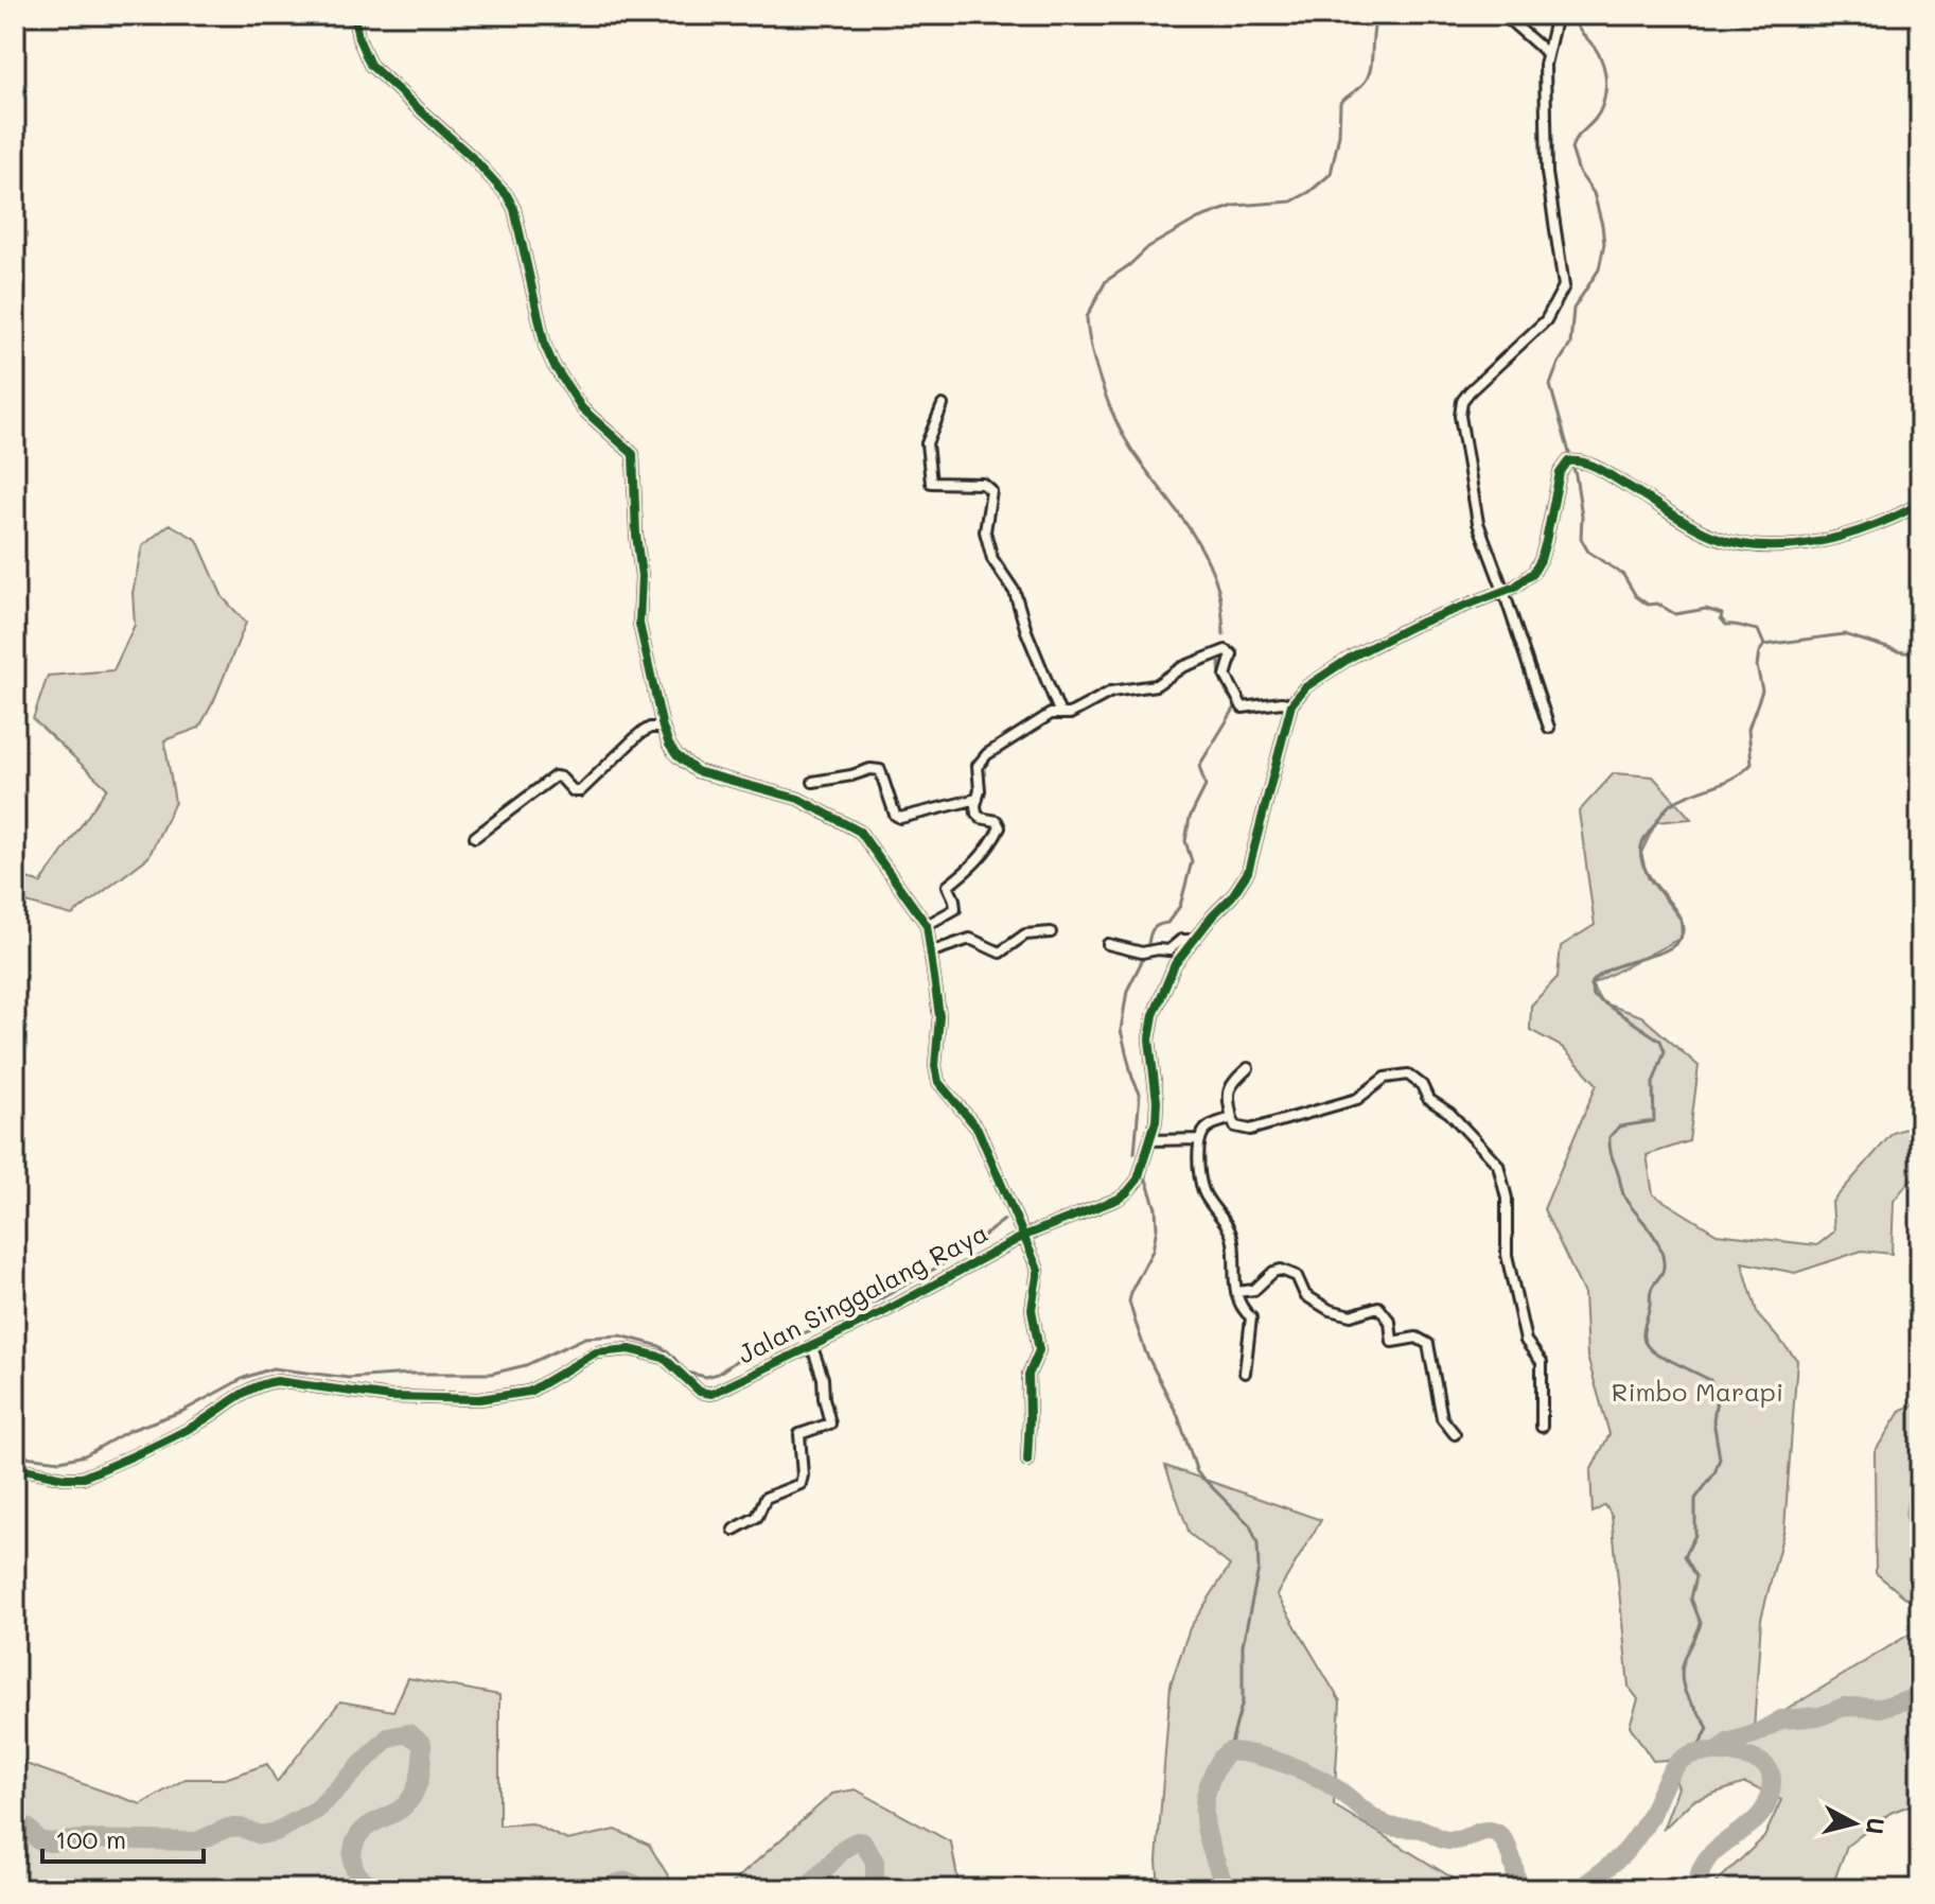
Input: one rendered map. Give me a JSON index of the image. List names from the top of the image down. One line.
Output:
{"streets":{"street":["Jalan Singgalang Raya"]},"parks":["Rimbo Marapi"],"scale_bar":"100 m","north":"right"}
